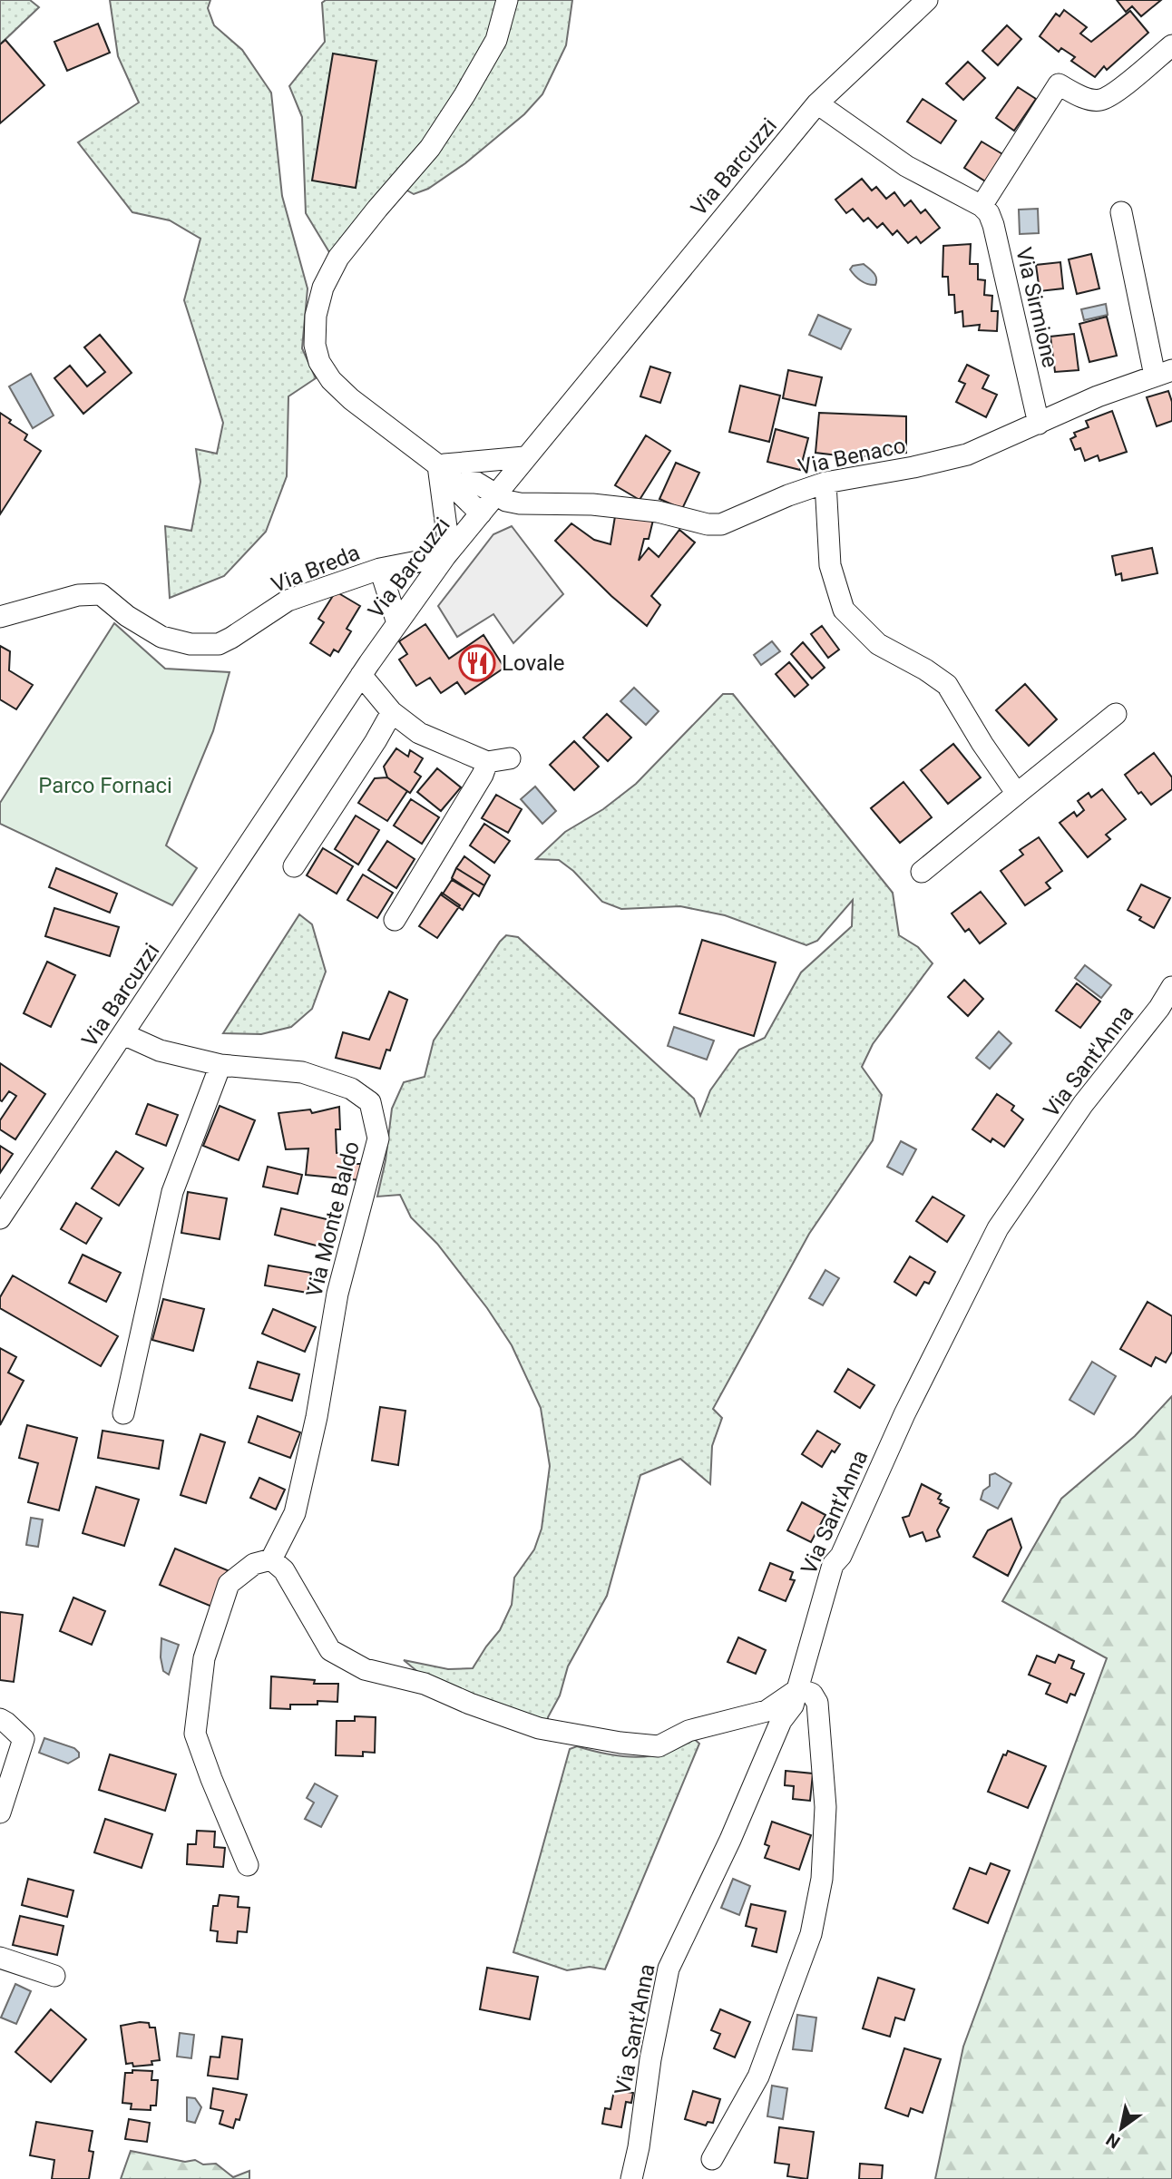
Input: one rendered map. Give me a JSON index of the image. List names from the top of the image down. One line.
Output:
{"streets":{"street":["Via Barcuzzi","Via Sirmione","Via Benaco","Via Breda","Via Sant'Anna","Via Monte Baldo"]},"crossings":[["Via Barcuzzi","Via Benaco"],["Via Barcuzzi","Via Breda"],["Via Barcuzzi","Via Monte Baldo"],["Via Sirmione","Via Benaco"]],"parks":["Parco Fornaci"],"places":{"restaurant":["Lovale"]},"north":"bottom left"}
